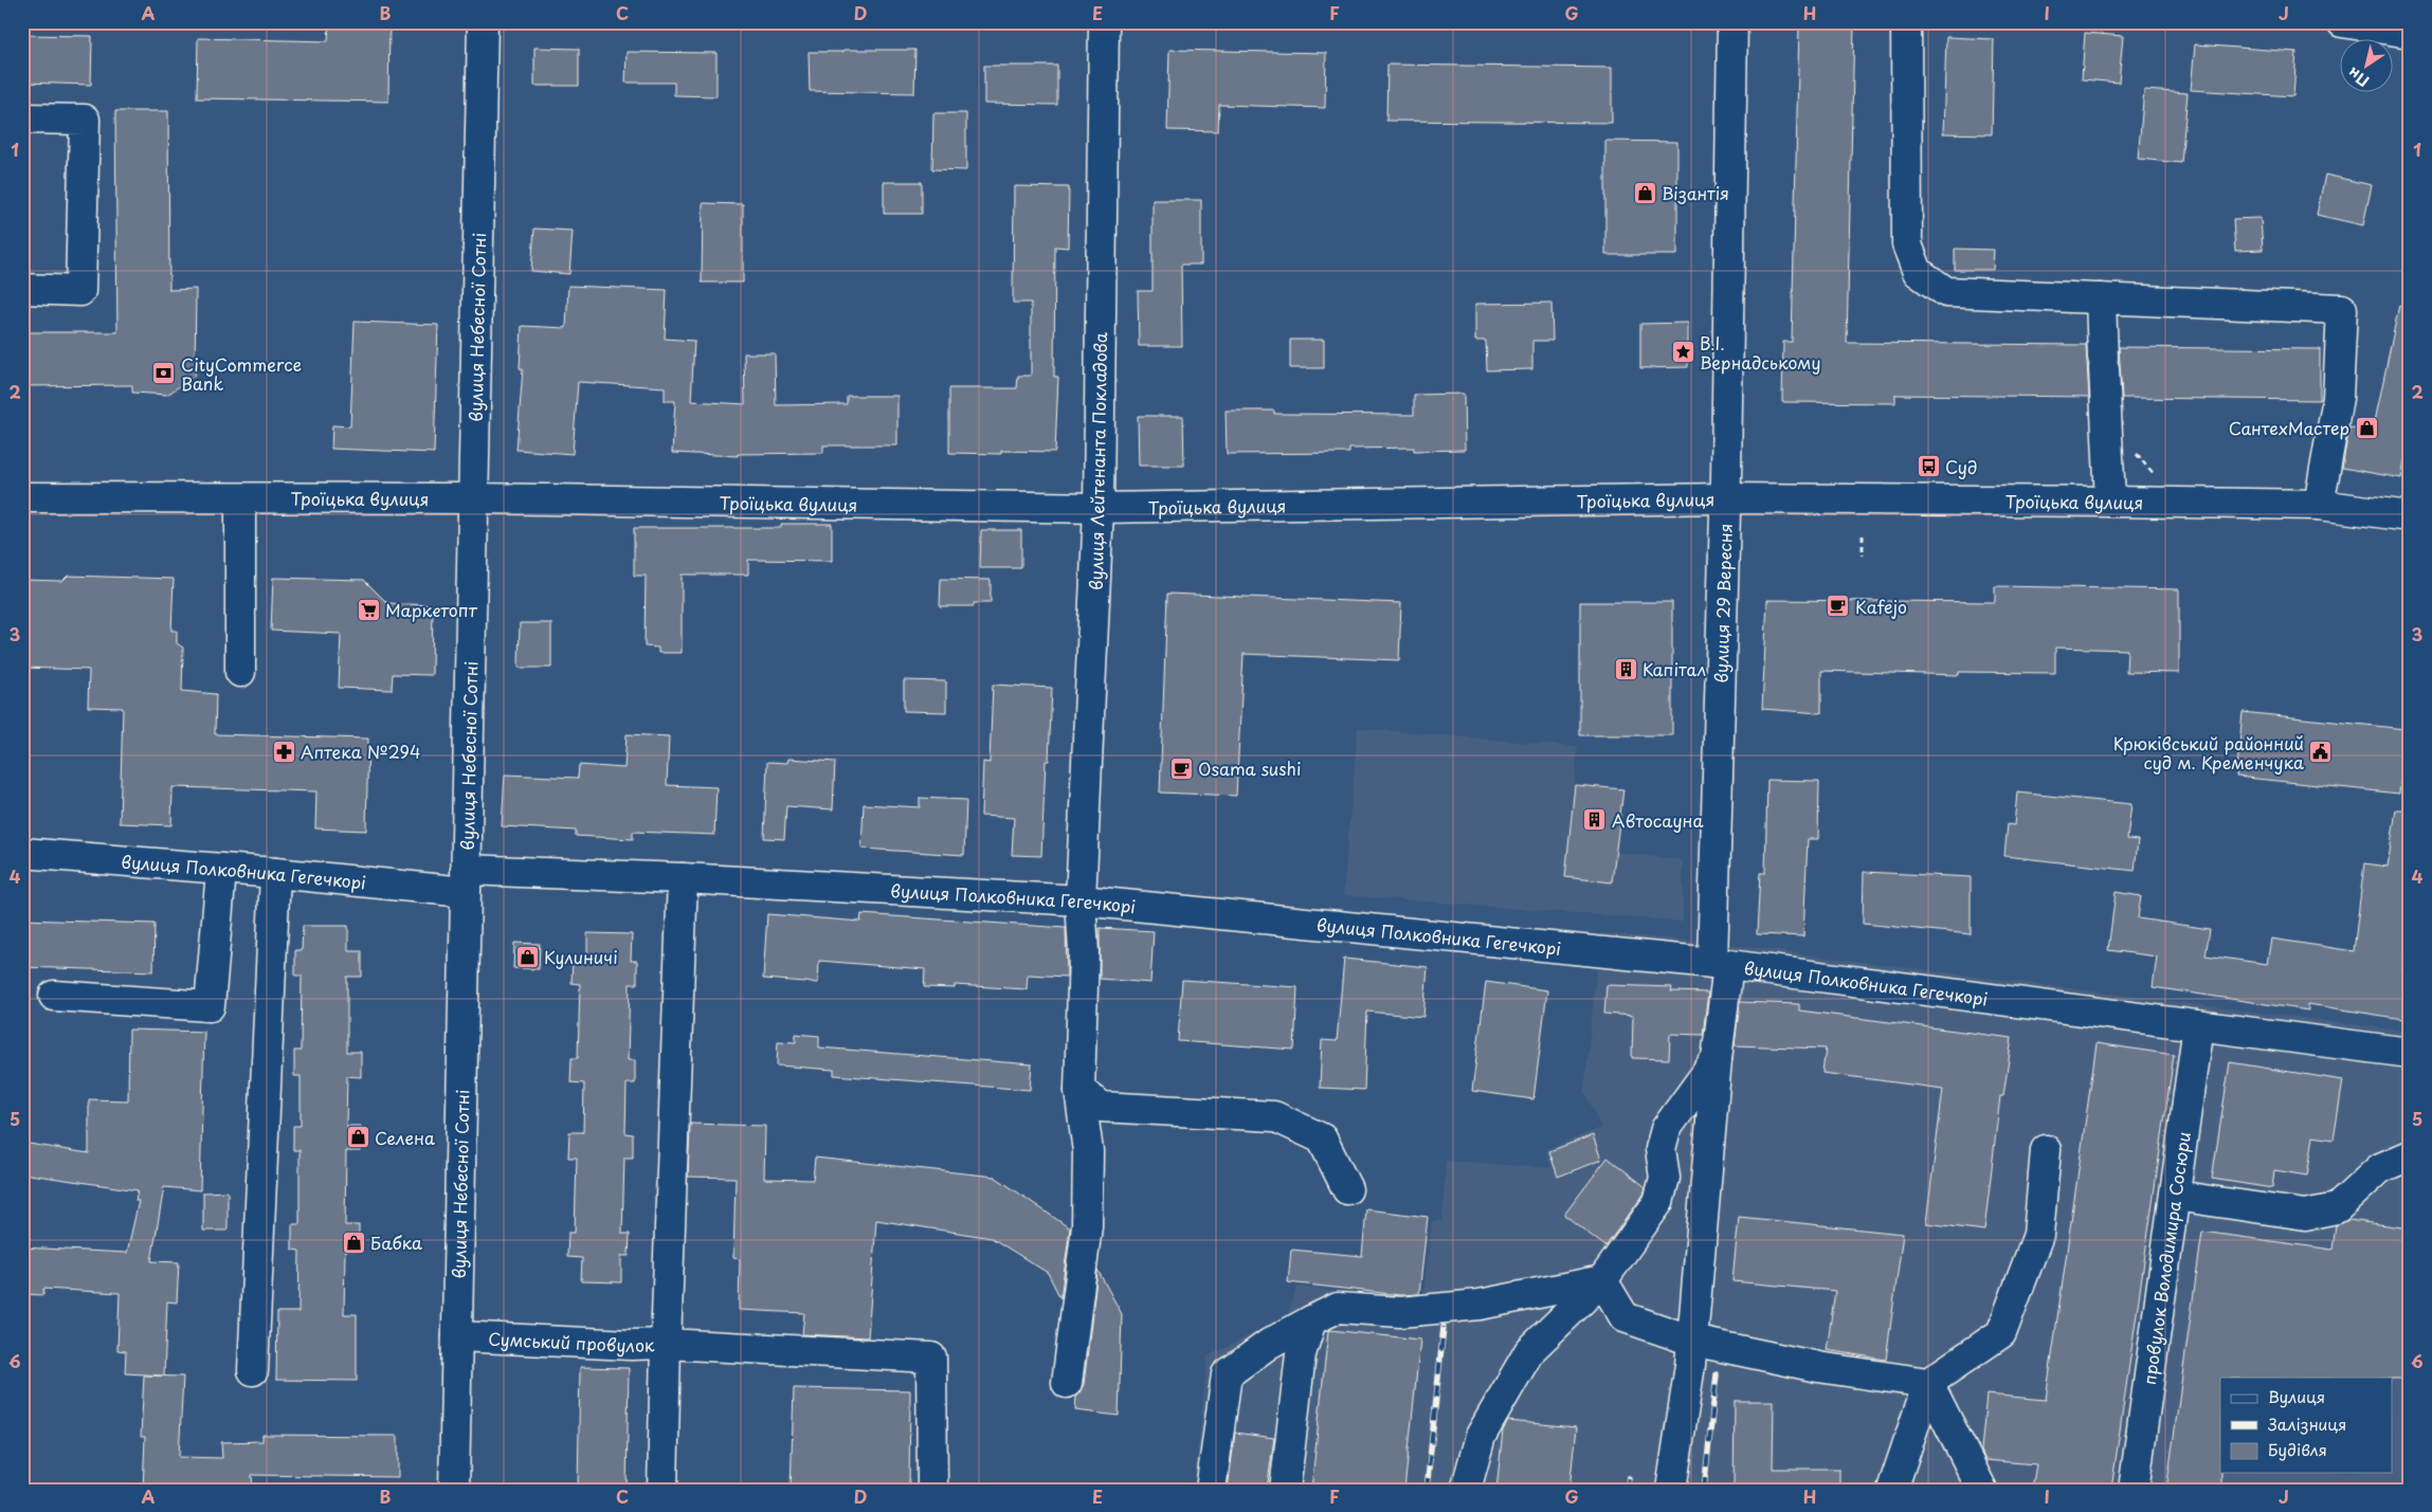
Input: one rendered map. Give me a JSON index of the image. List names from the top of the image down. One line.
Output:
{"streets":{"street":["вулиця Небесної Сотні","вулиця Лейтенанта Покладова","Троїцька вулиця","вулиця 29 Вересня","вулиця Полковника Гегечкорі","провулок Володимира Сосюри","Сумський провулок"]},"crossings":[["вулиця Небесної Сотні","Троїцька вулиця"],["вулиця Небесної Сотні","вулиця Полковника Гегечкорі"],["вулиця Небесної Сотні","Сумський провулок"],["вулиця Лейтенанта Покладова","Троїцька вулиця"],["вулиця Лейтенанта Покладова","вулиця Полковника Гегечкорі"],["Троїцька вулиця","вулиця 29 Вересня"],["вулиця 29 Вересня","вулиця Полковника Гегечкорі"],["вулиця Полковника Гегечкорі","провулок Володимира Сосюри"]],"places":{"shop":["Візантія","СантехМастер","Кулиничі","Селена","Бабка"],"place":["В.І. Вернадському"],"bank":["CityCommerce Bank"],"bus stop":["Суд"],"cafe":["Kafejo","Osama sushi"],"supermarket":["Маркетопт"],"building":["Капітал","Автосауна"],"pharmacy":["Аптека №294"],"public building":["Крюківський районний суд м. Кременчука"]},"legend":["Вулиця","Залізниця","Будівля"],"north":"bottom left","grid":{"columns":["A","B","C","D","E","F","G","H","I","J"],"rows":["1","2","3","4","5","6"]}}
